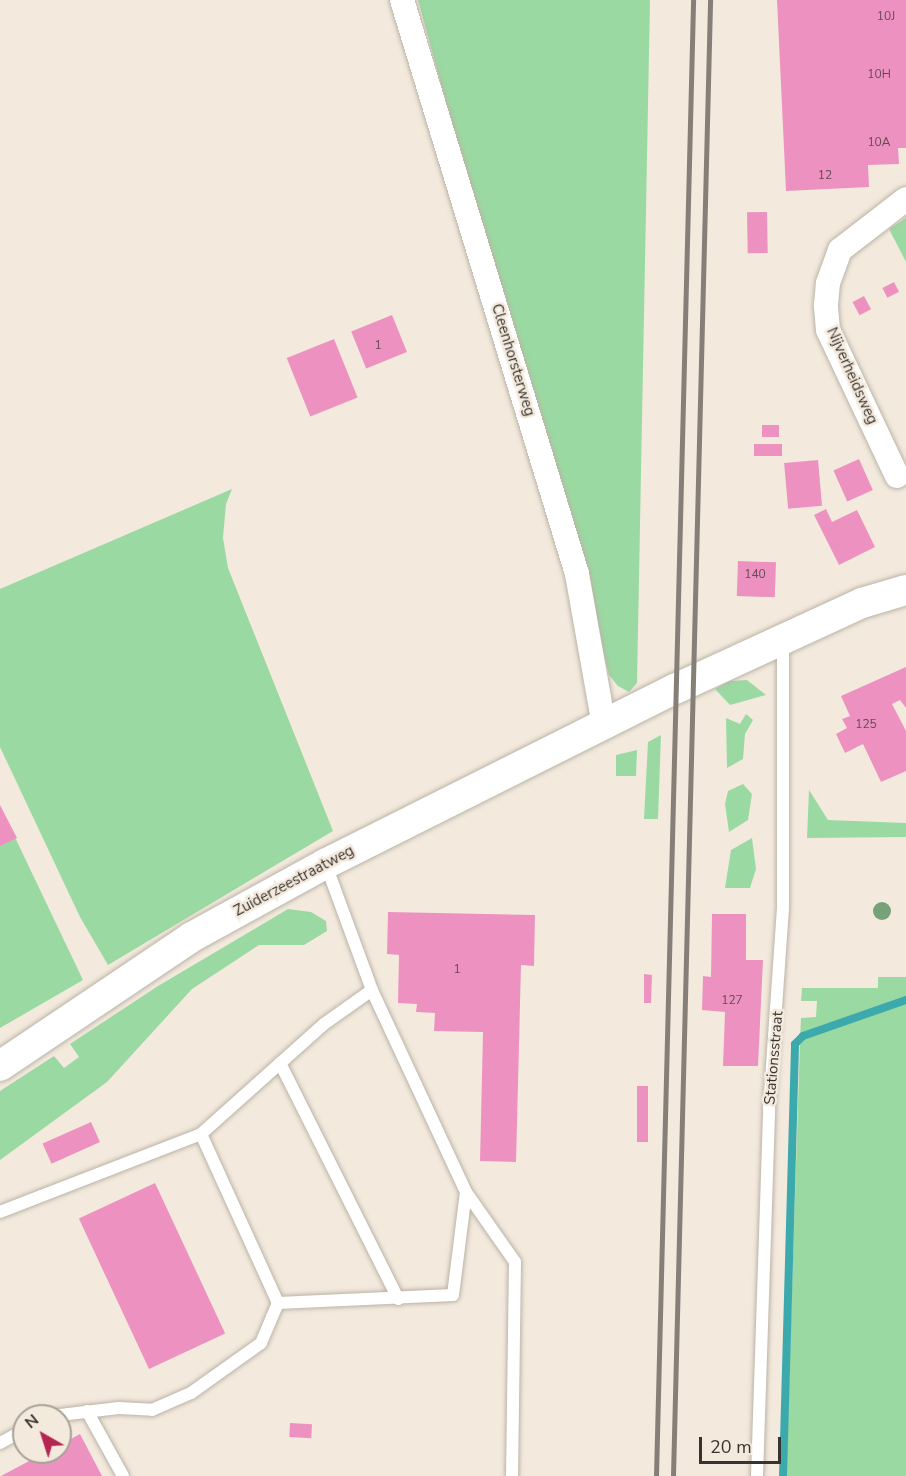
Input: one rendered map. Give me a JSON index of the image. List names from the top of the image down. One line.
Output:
{"streets":{"street":["Cleenhorsterweg","Nijverheidsweg","Zuiderzeestraatweg"],"lane":["Stationsstraat"]},"crossings":[["Cleenhorsterweg","Zuiderzeestraatweg"]],"house_numbers":["10J","10H","10A","12","1","140","125","1","127"],"scale_bar":"20 m","north":"top left"}
